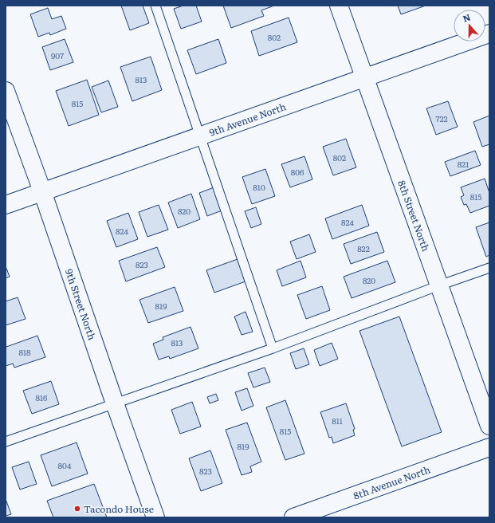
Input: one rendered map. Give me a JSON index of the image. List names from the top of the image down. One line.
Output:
{"streets":{"street":["9th Avenue North","8th Street North","9th Street North","8th Avenue North"]},"crossings":[["9th Avenue North","8th Street North"],["9th Avenue North","9th Street North"]],"places":["Tacondo House"],"house_numbers":["802","907","813","815","722","802","821","806","810","815","820","824","824","822","823","820","819","813","818","816","811","815","819","804","823"],"north":"top"}
